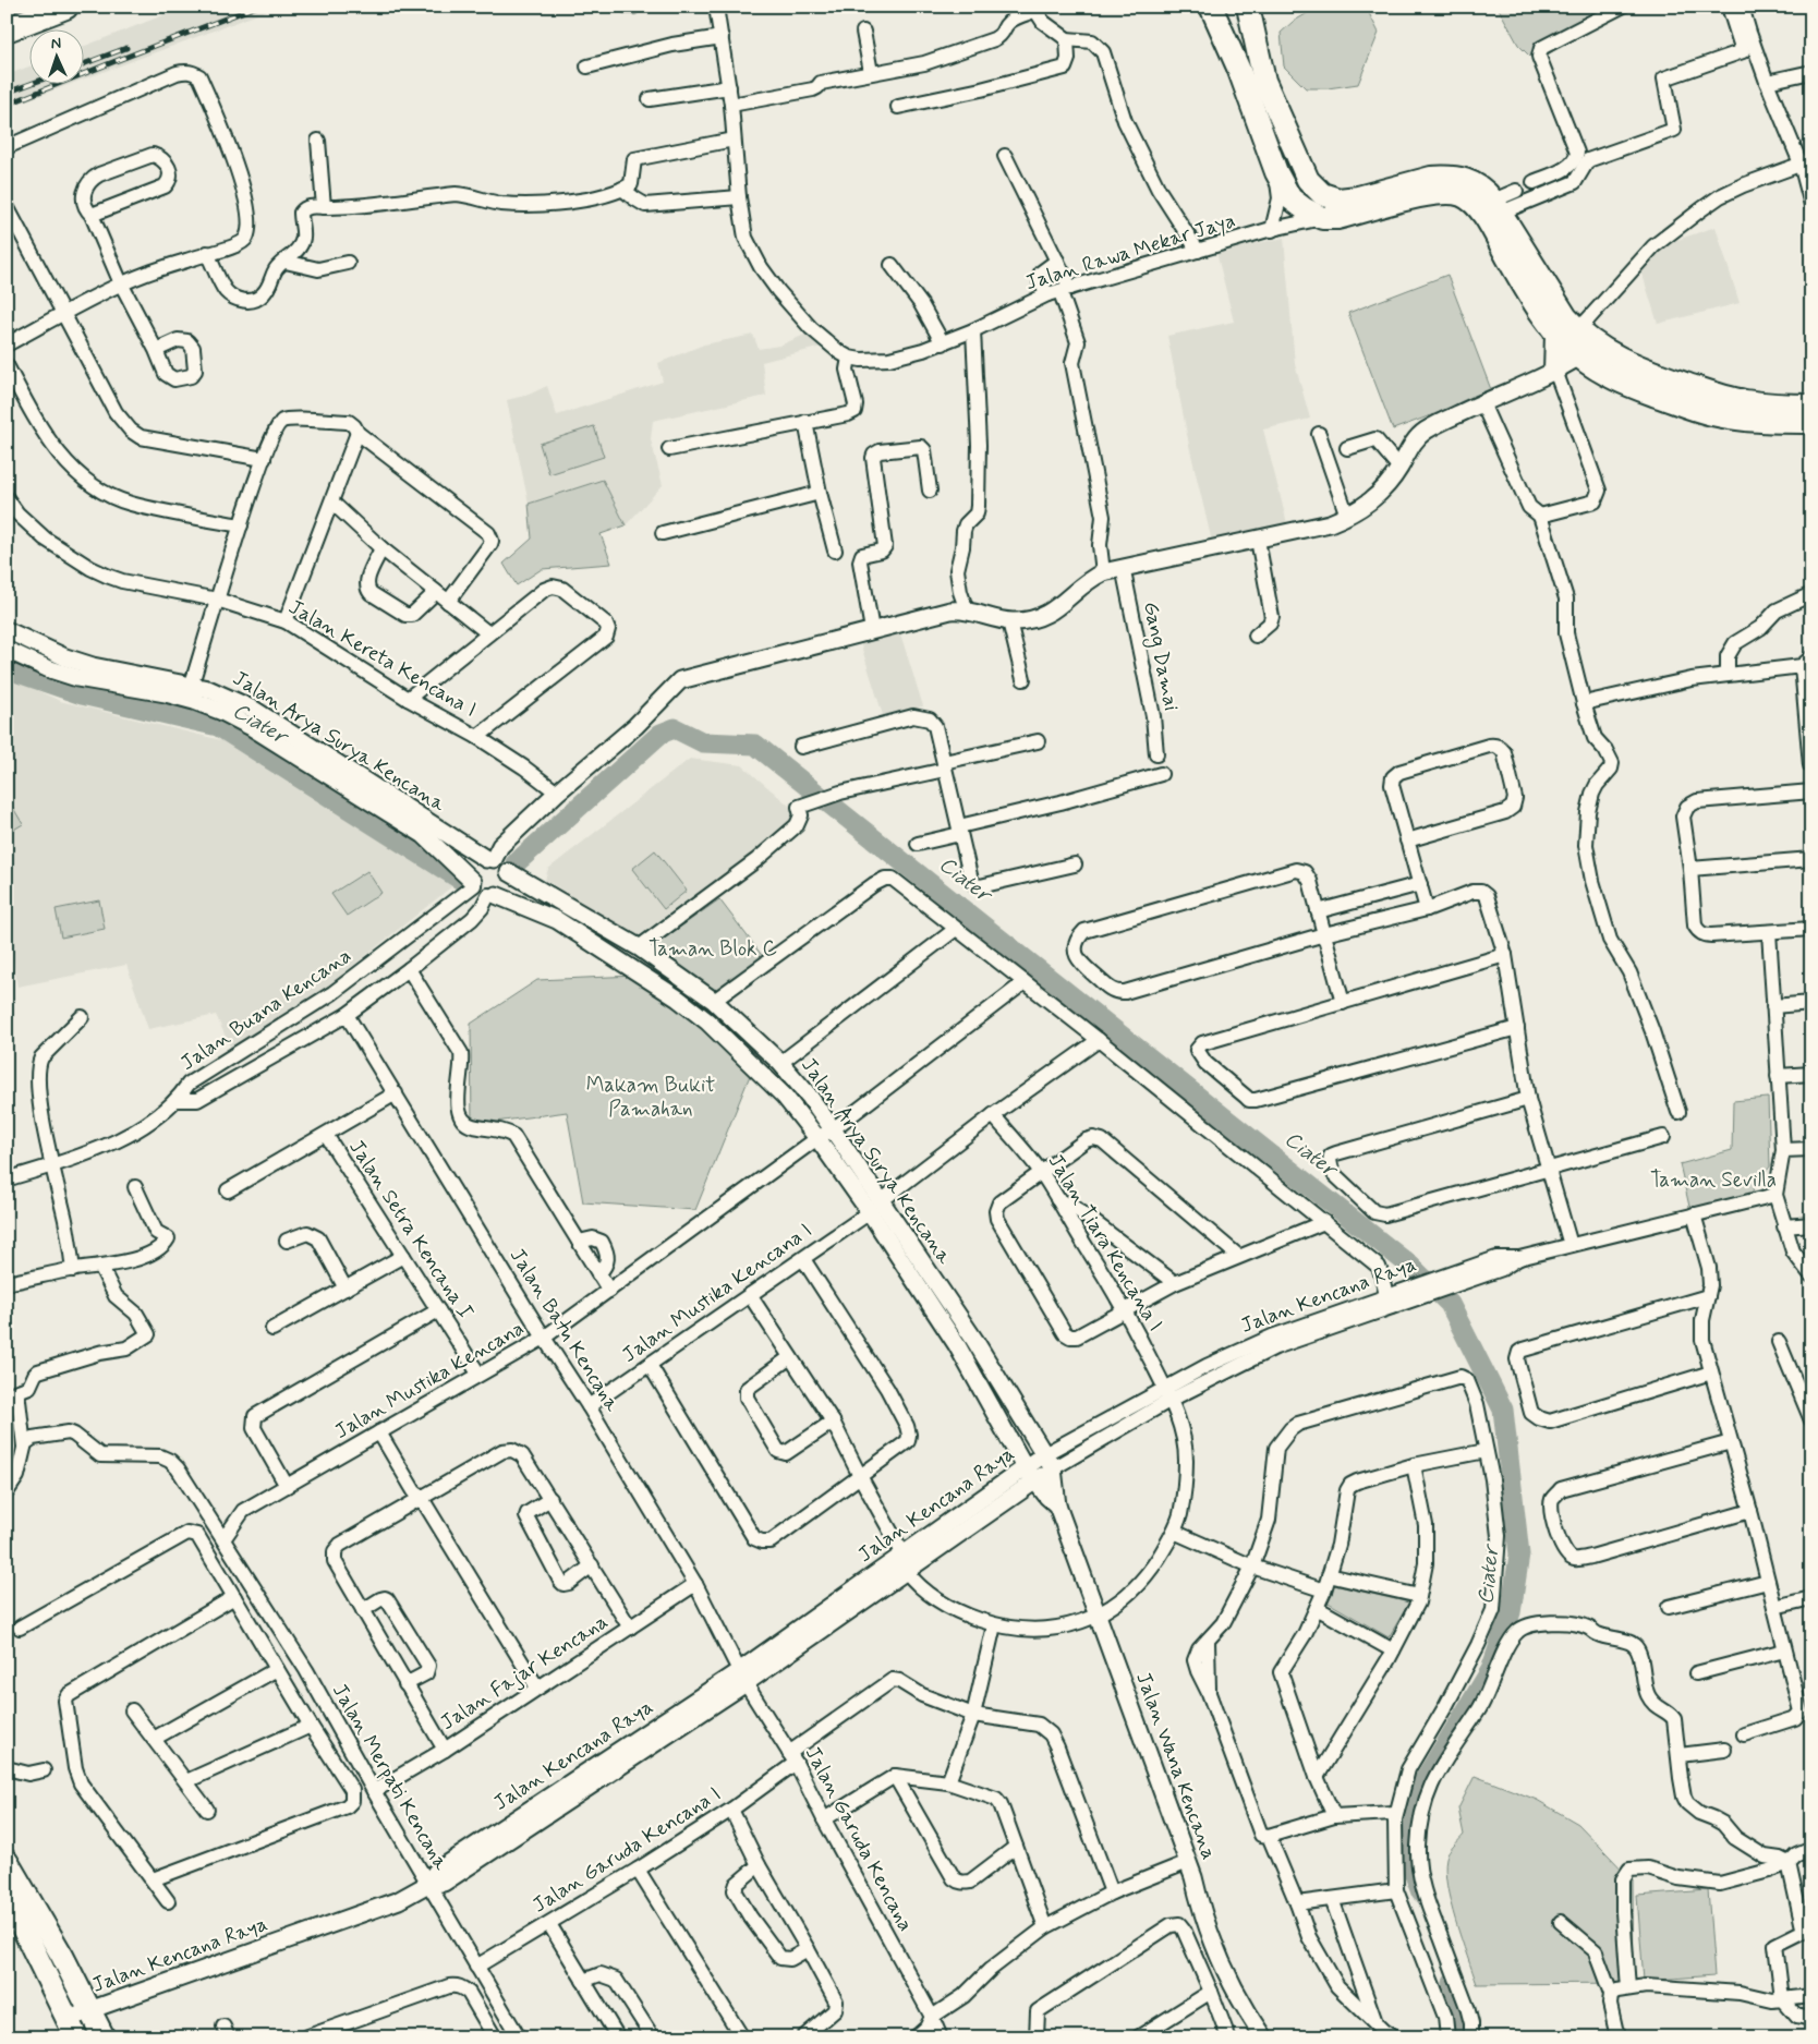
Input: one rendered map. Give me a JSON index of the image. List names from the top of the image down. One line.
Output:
{"streets":{"street":["Jalan Rawa Mekar Jaya","Gang Damai","Jalan Kereta Kencana I","Jalan Arya Surya Kencana","Jalan Buana Kencana","Jalan Setra Kencana I","Jalan Tiara Kencana I","Jalan Mustika Kencana I","Jalan Kencana Raya","Jalan Batu Kencana","Jalan Mustika Kencana","Jalan Fajar Kencana","Jalan Wana Kencana","Jalan Merpati Kencana","Jalan Garuda Kencana","Jalan Garuda Kencana I"]},"crossings":[["Jalan Arya Surya Kencana","Jalan Buana Kencana"],["Jalan Arya Surya Kencana","Jalan Mustika Kencana I"],["Jalan Arya Surya Kencana","Jalan Kencana Raya"],["Jalan Arya Surya Kencana","Jalan Mustika Kencana"],["Jalan Arya Surya Kencana","Jalan Wana Kencana"],["Jalan Buana Kencana","Jalan Batu Kencana"],["Jalan Setra Kencana I","Jalan Mustika Kencana"],["Jalan Tiara Kencana I","Jalan Mustika Kencana I"],["Jalan Tiara Kencana I","Jalan Kencana Raya"],["Jalan Tiara Kencana I","Jalan Wana Kencana"],["Jalan Mustika Kencana I","Jalan Batu Kencana"],["Jalan Kencana Raya","Jalan Batu Kencana"],["Jalan Kencana Raya","Jalan Wana Kencana"],["Jalan Kencana Raya","Jalan Merpati Kencana"],["Jalan Kencana Raya","Jalan Garuda Kencana"],["Jalan Batu Kencana","Jalan Mustika Kencana"],["Jalan Batu Kencana","Jalan Fajar Kencana"],["Jalan Batu Kencana","Jalan Garuda Kencana"],["Jalan Mustika Kencana","Jalan Merpati Kencana"],["Jalan Fajar Kencana","Jalan Merpati Kencana"],["Jalan Merpati Kencana","Jalan Garuda Kencana I"],["Jalan Garuda Kencana","Jalan Garuda Kencana I"]],"water":["Ciater"],"parks":["Taman Blok C","Makam Bukit Pamahan","Taman Sevilla"],"north":"top"}
